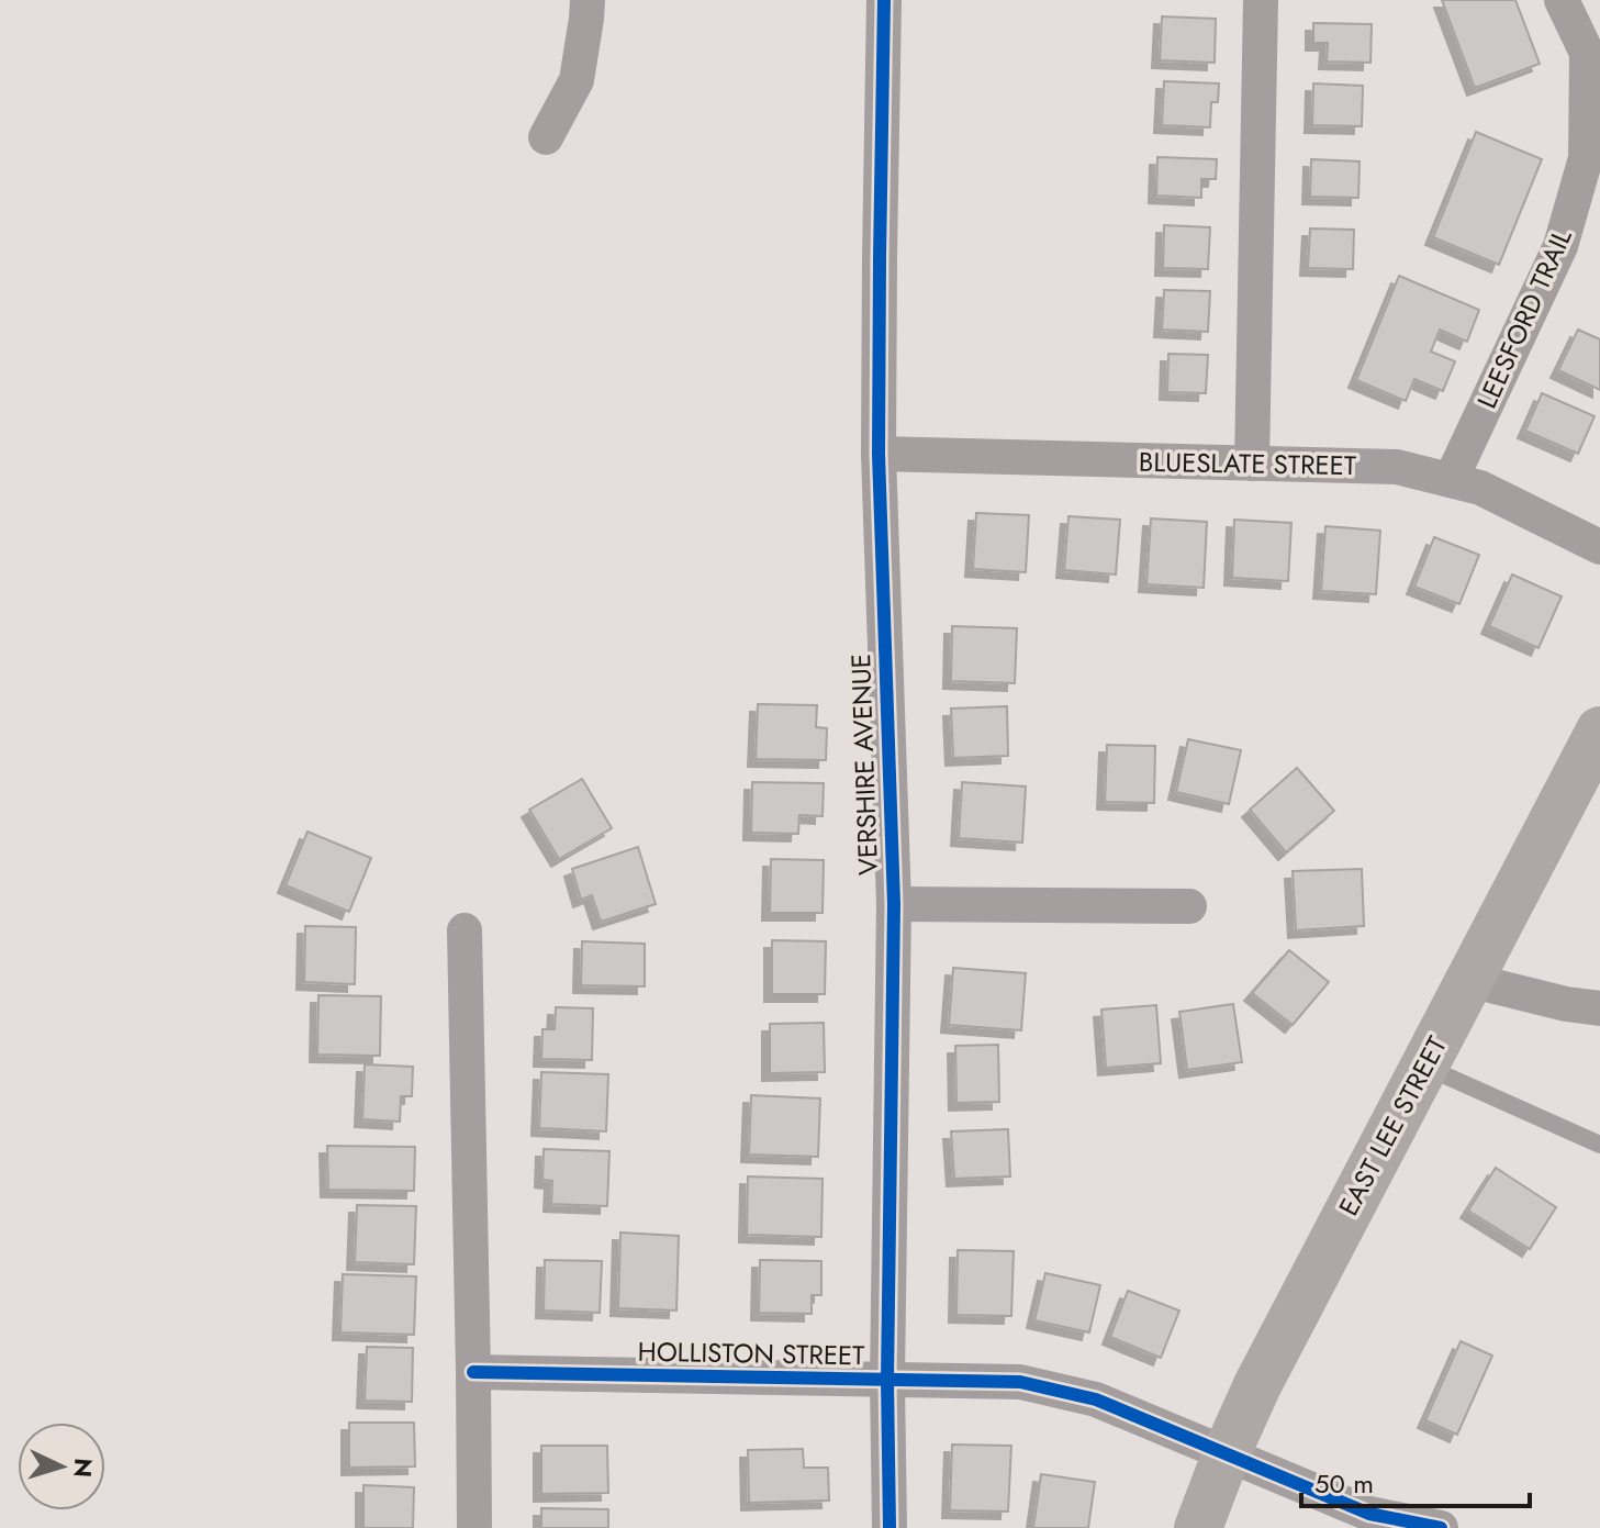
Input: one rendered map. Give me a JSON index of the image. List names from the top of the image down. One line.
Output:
{"streets":{"street":["LEESFORD TRAIL","BLUESLATE STREET","VERSHIRE AVENUE","EAST LEE STREET","HOLLISTON STREET"]},"crossings":[["LEESFORD TRAIL","BLUESLATE STREET"],["BLUESLATE STREET","VERSHIRE AVENUE"],["VERSHIRE AVENUE","HOLLISTON STREET"],["EAST LEE STREET","HOLLISTON STREET"]],"scale_bar":"50 m","north":"right"}
